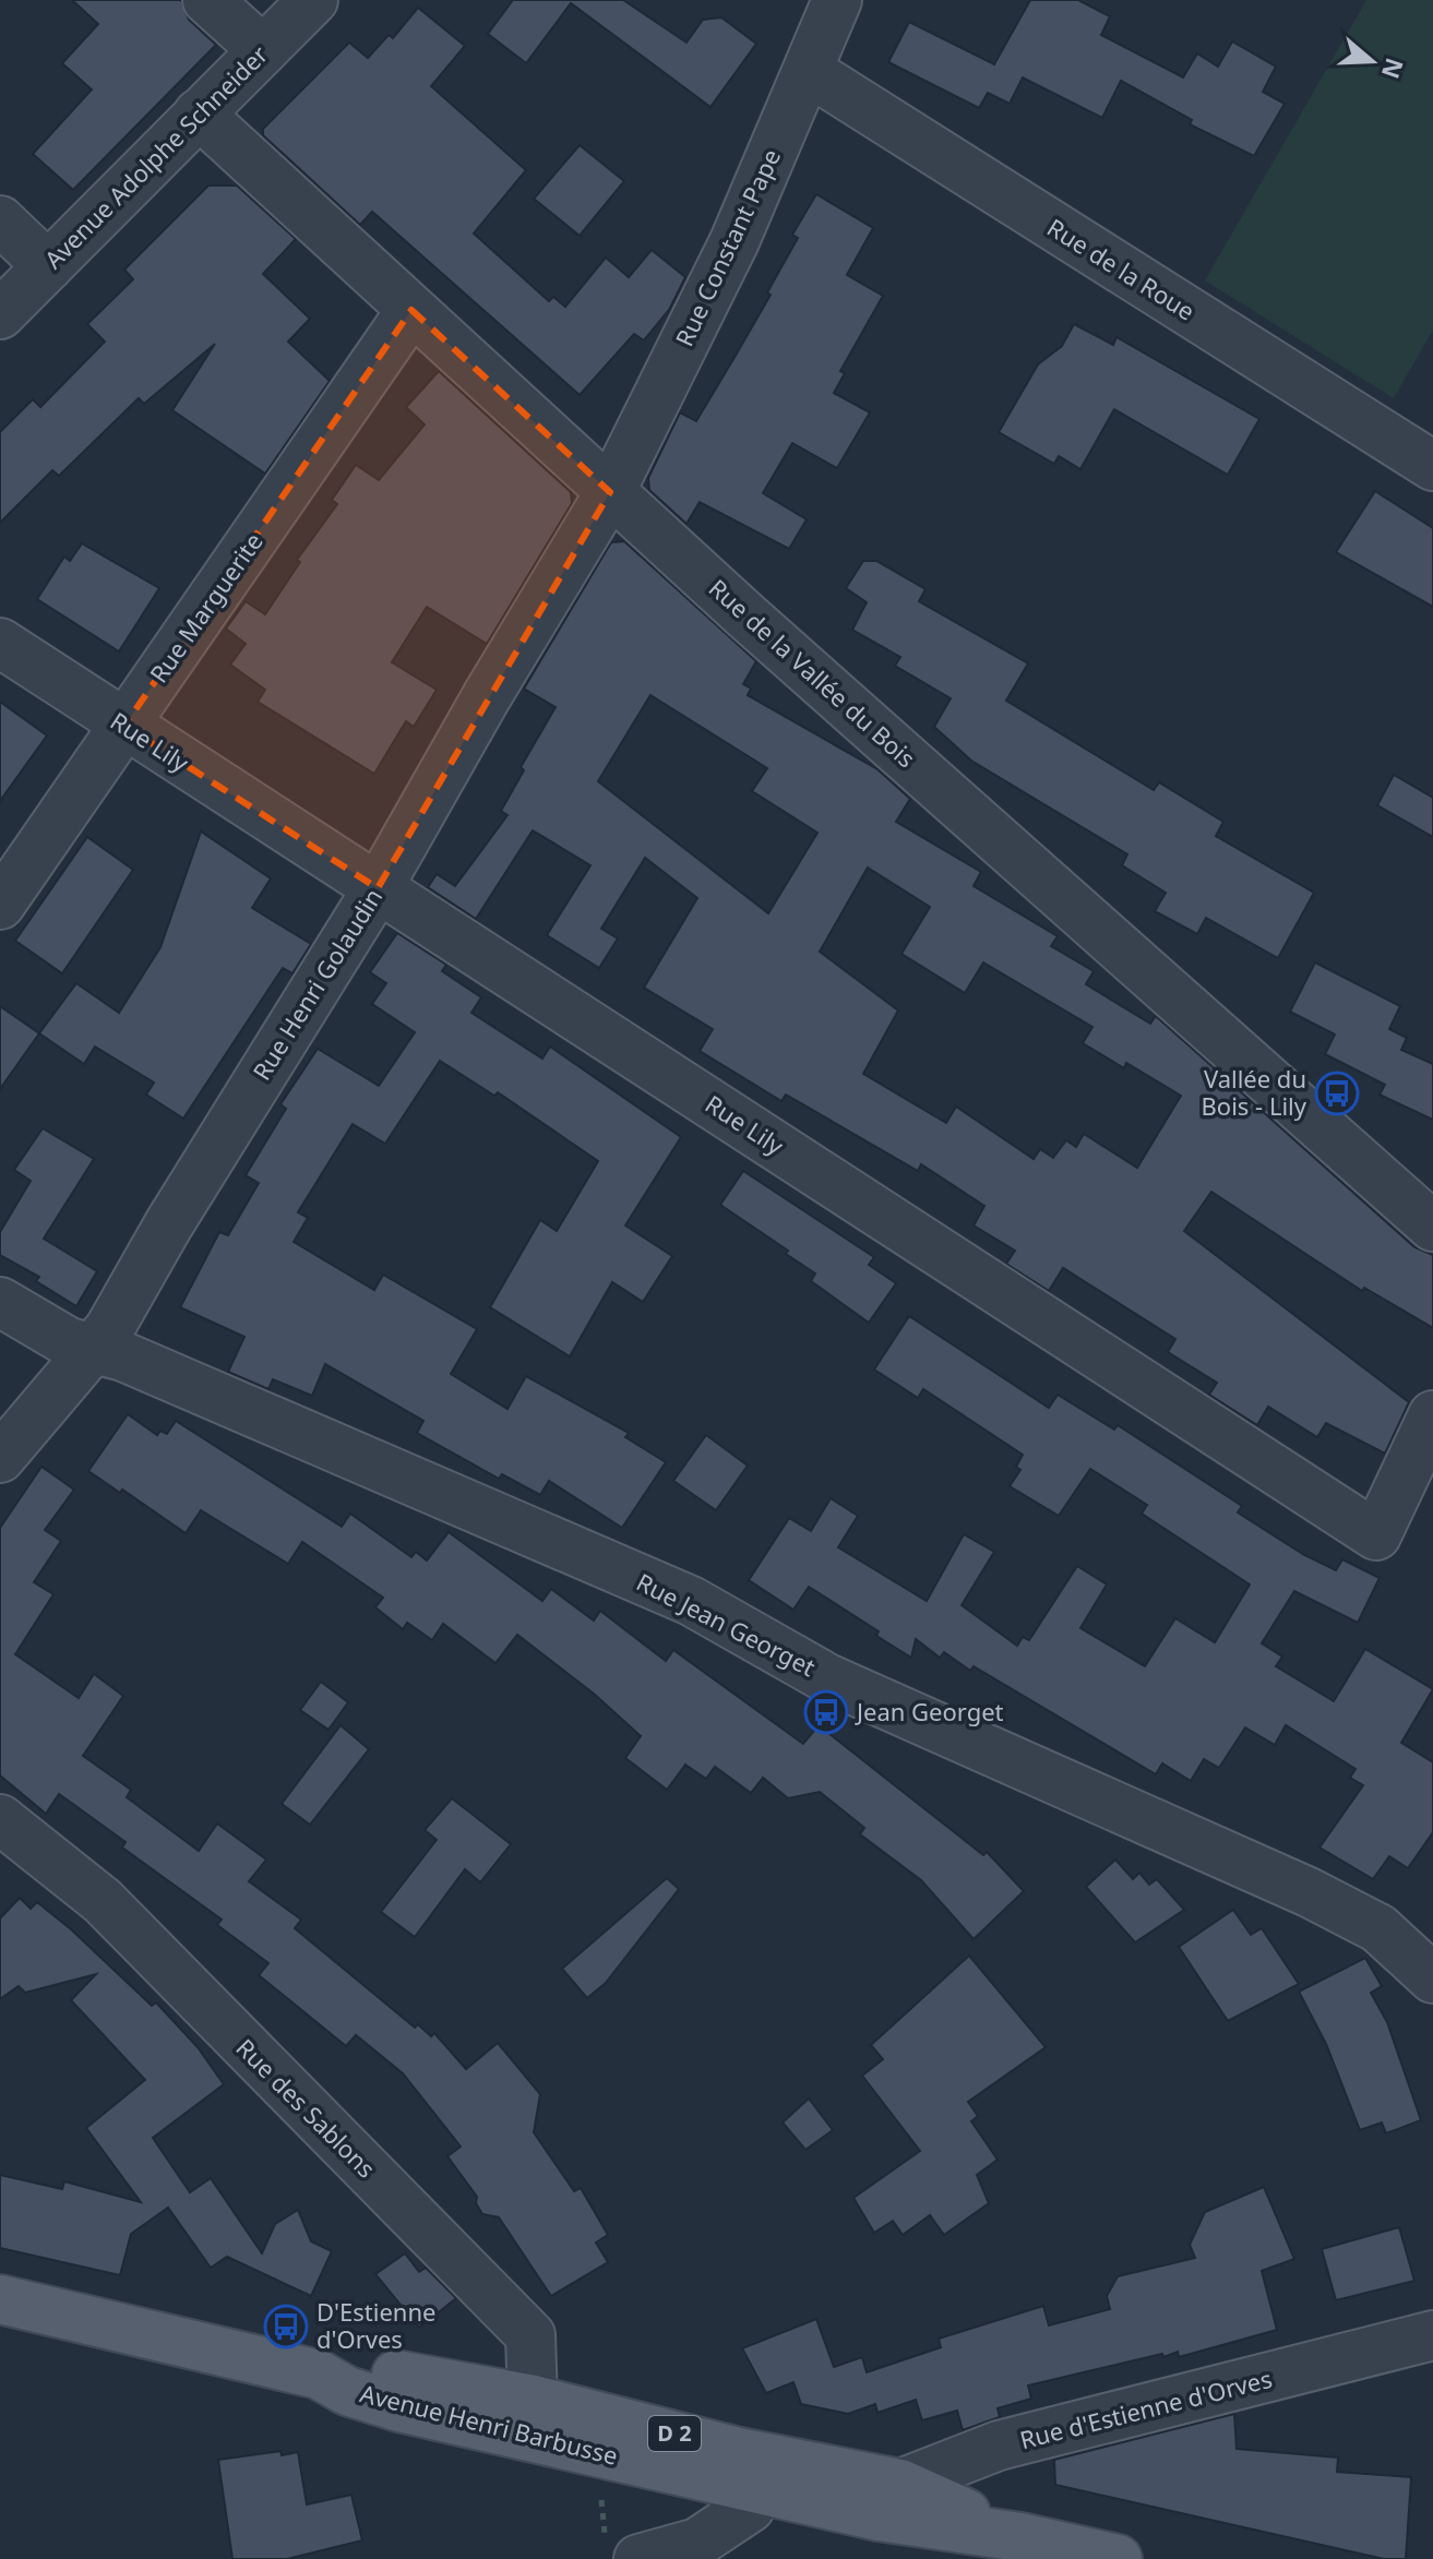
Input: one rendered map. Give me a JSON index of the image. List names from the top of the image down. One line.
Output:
{"streets":{"main road":["Avenue Henri Barbusse","D 2"],"street":["Avenue Adolphe Schneider","Rue Constant Pape","Rue de la Roue","Rue Marguerite","Rue de la Vallée du Bois","Rue Lily","Rue Henri Golaudin","Rue Jean Georget","Rue des Sablons","Rue d'Estienne d'Orves"]},"crossings":[["Avenue Adolphe Schneider","Rue de la Vallée du Bois"],["Rue Constant Pape","Rue de la Roue"],["Rue Constant Pape","Rue de la Vallée du Bois"],["Rue Constant Pape","Rue Henri Golaudin"],["Rue Marguerite","Rue de la Vallée du Bois"],["Rue Marguerite","Rue Lily"],["Rue de la Vallée du Bois","Rue Henri Golaudin"],["Rue Lily","Rue Henri Golaudin"],["Rue Henri Golaudin","Rue Jean Georget"],["Rue des Sablons","Avenue Henri Barbusse"],["Rue d'Estienne d'Orves","Avenue Henri Barbusse"]],"places":{"bus stop":["Vallée du Bois - Lily","Jean Georget","D'Estienne d'Orves"]},"north":"right"}
